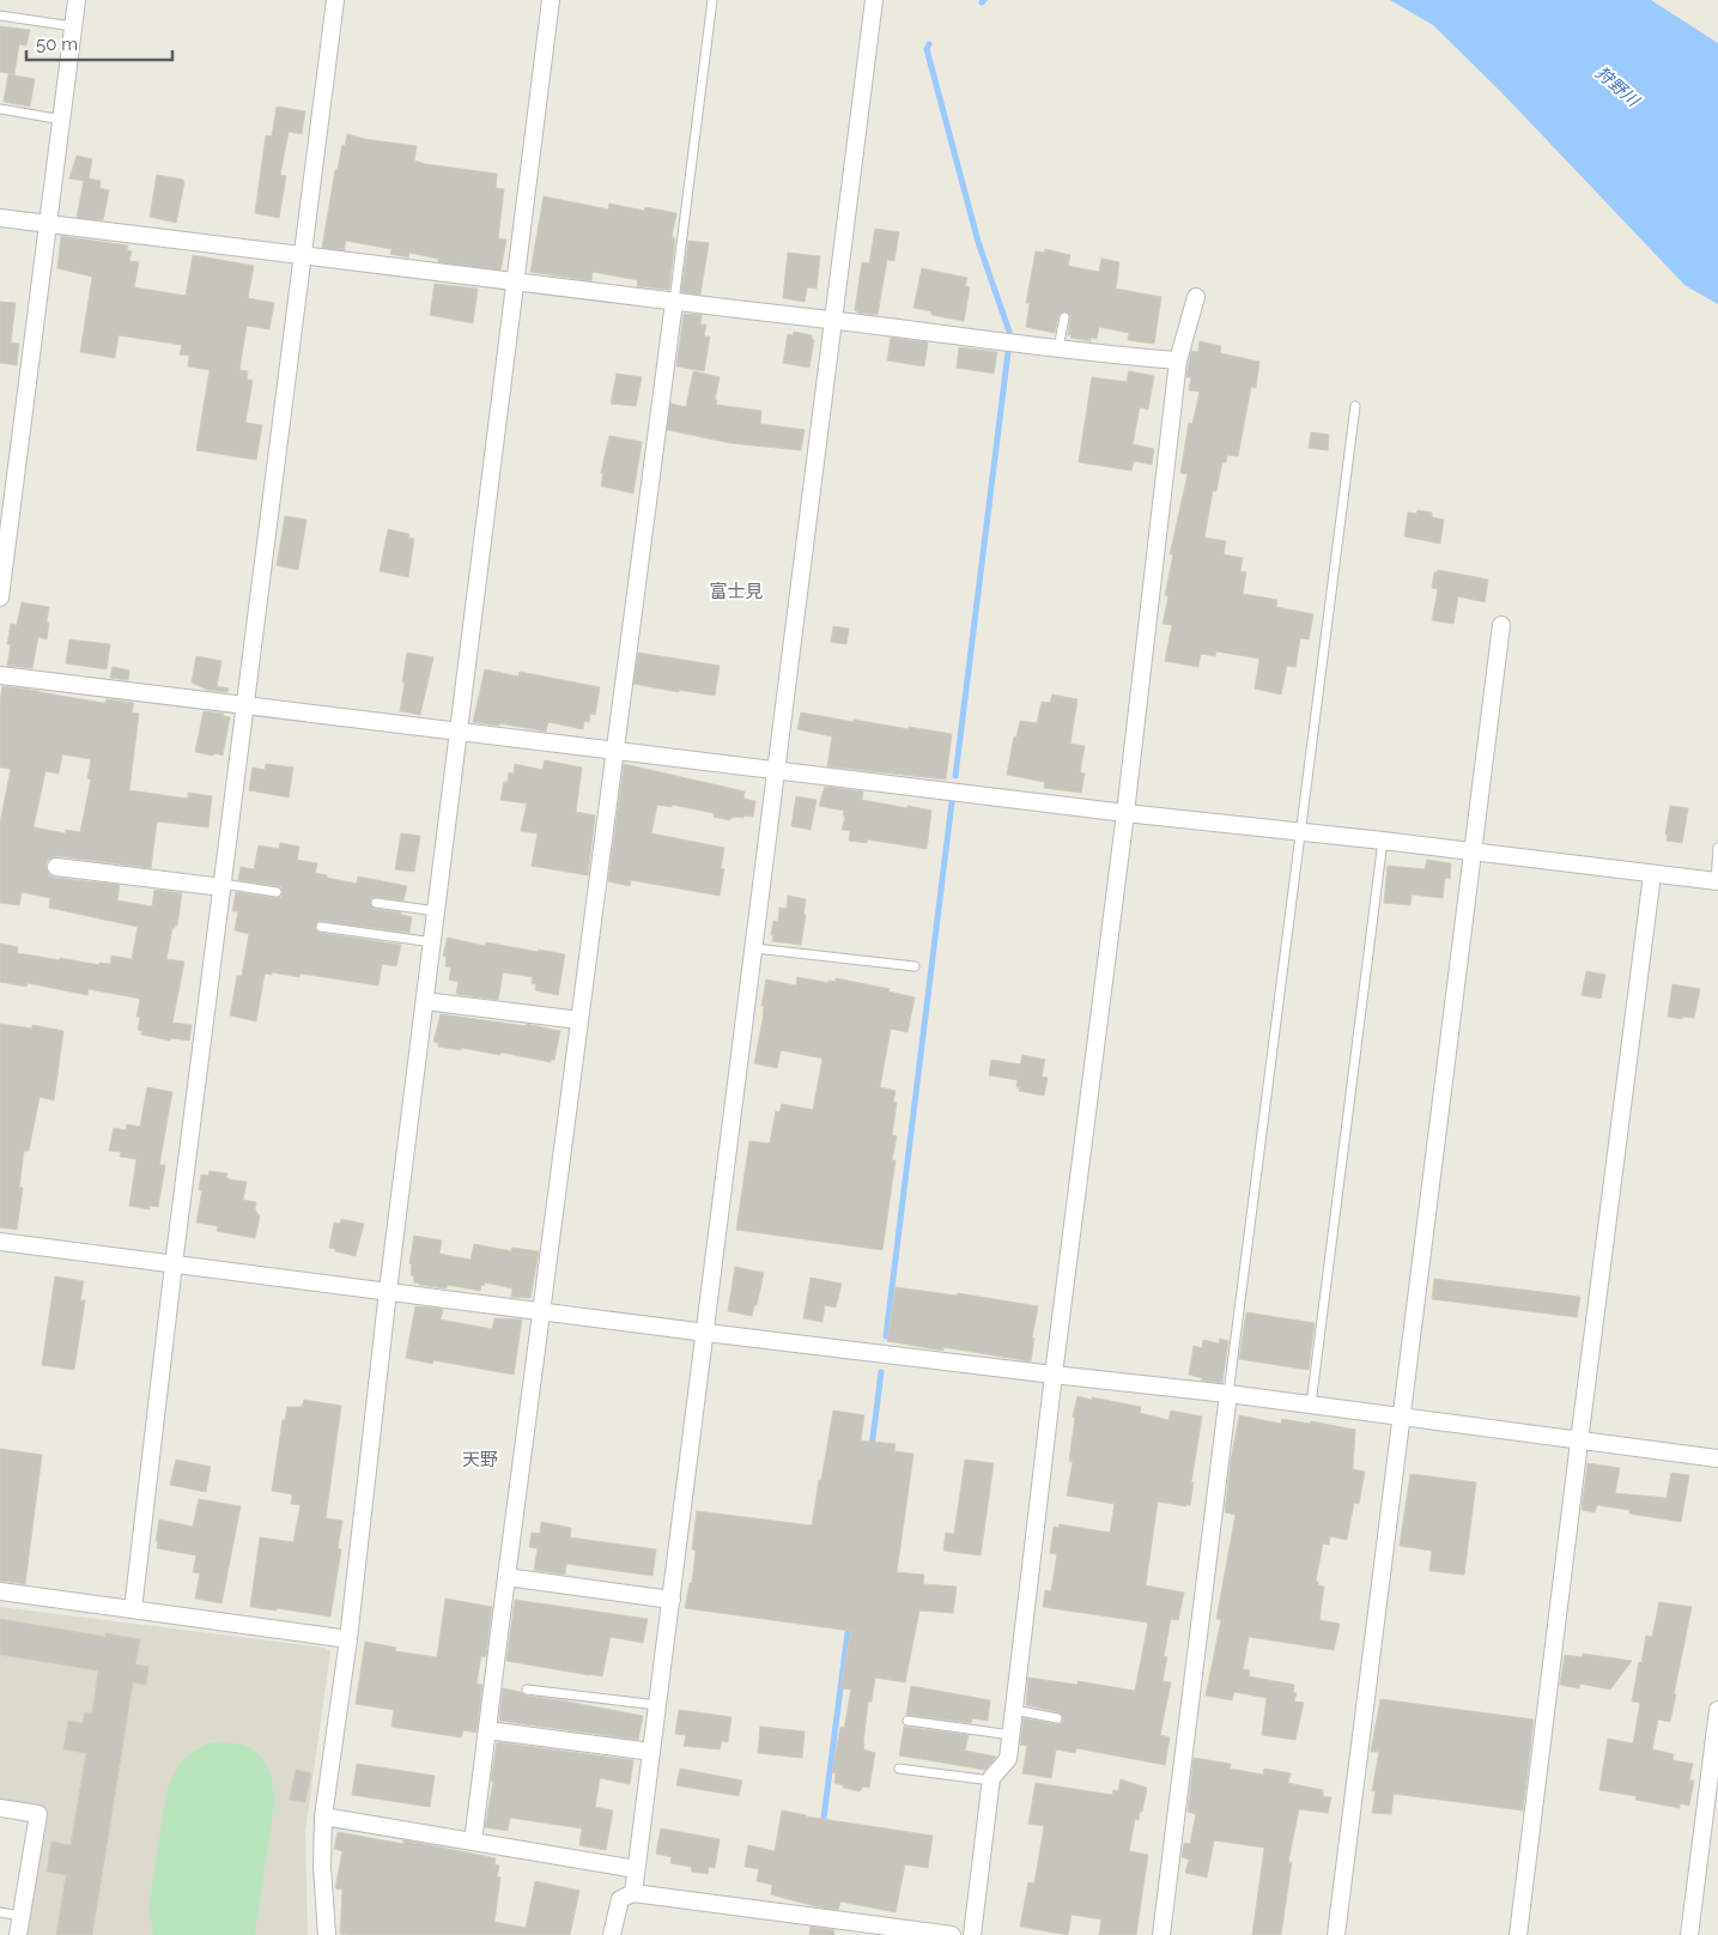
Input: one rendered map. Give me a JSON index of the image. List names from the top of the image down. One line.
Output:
{"districts":["富士見","天野"],"water":["狩野川"],"scale_bar":"50 m"}
